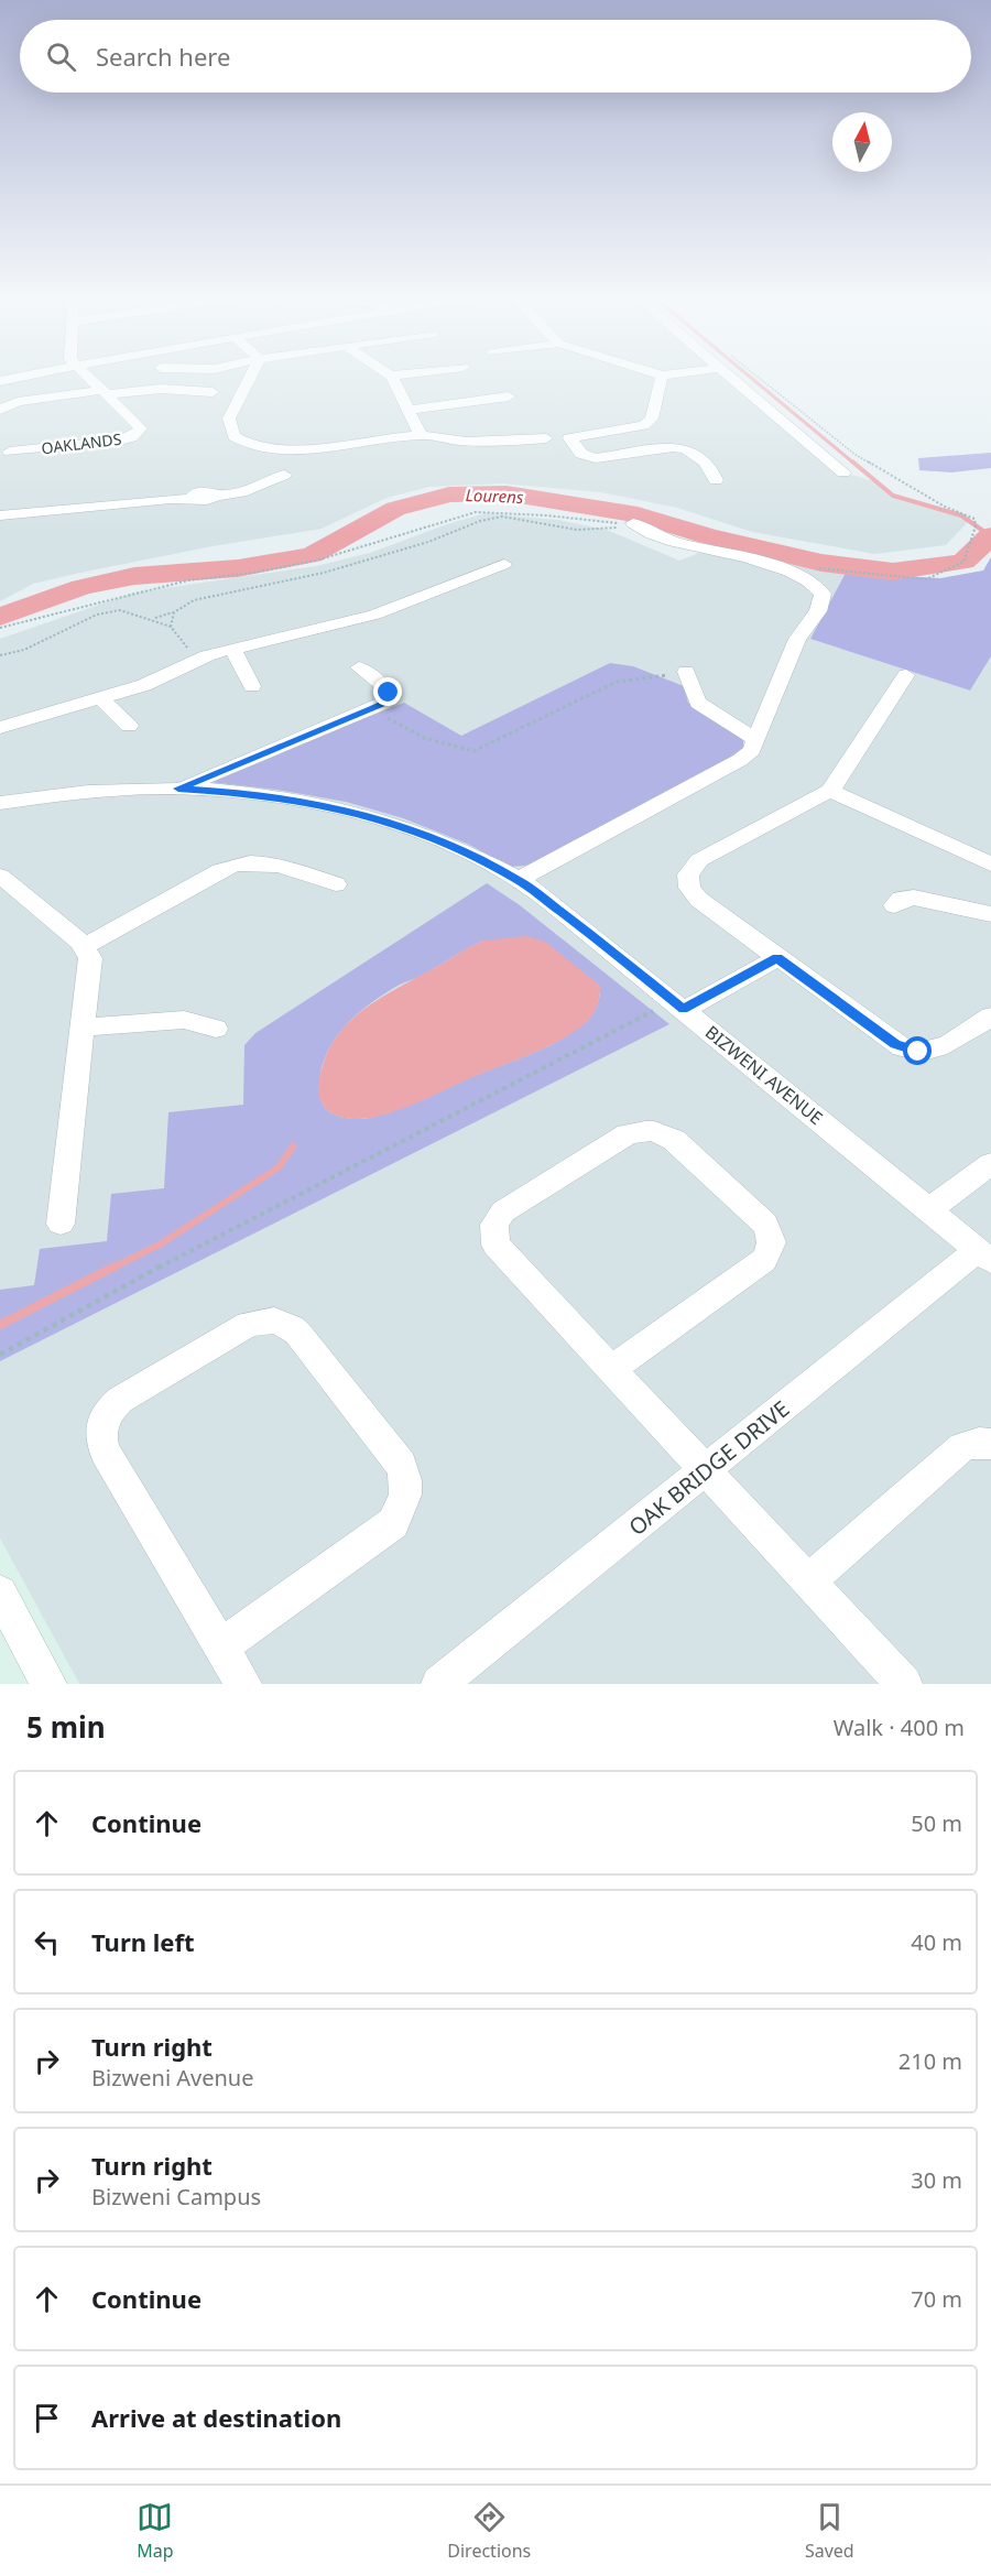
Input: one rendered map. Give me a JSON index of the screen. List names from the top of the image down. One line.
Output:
{"streets":{"street":["OAKLANDS","BIZWENI AVENUE","OAK BRIDGE DRIVE"]},"crossings":[["BIZWENI AVENUE","OAK BRIDGE DRIVE"]],"water":["Lourens"],"north":"top","page":{"search":"Search here","heading":["5 min","Walk · 400 m"],"list":[["Continue","50 m"],["Turn left","40 m"],["Turn right","Bizweni Avenue","210 m"],["Turn right","Bizweni Campus","30 m"],["Continue","70 m"],"Arrive at destination"],"nav":["Map","Directions","Saved"]}}
